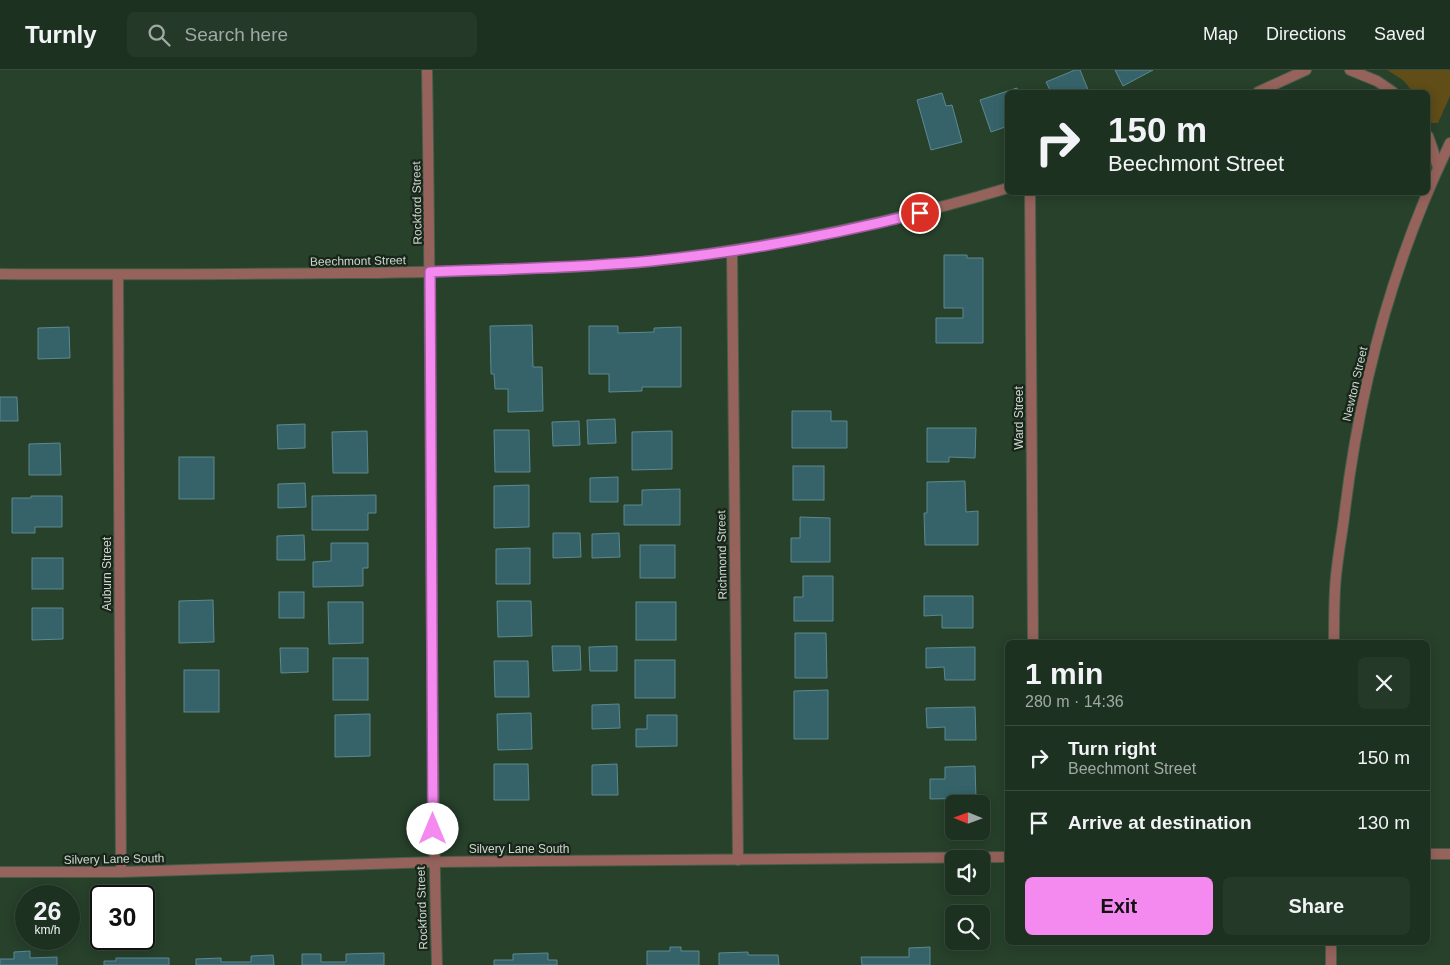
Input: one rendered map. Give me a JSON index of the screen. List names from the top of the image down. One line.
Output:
{"streets":{"street":["Rockford Street","Beechmont Street","Newton Street","Ward Street","Richmond Street","Auburn Street","Silvery Lane South"]},"crossings":[["Rockford Street","Beechmont Street"],["Rockford Street","Silvery Lane South"],["Beechmont Street","Richmond Street"],["Beechmont Street","Auburn Street"],["Richmond Street","Silvery Lane South"],["Auburn Street","Silvery Lane South"]],"north":"left","page":{"header":"Turnly","search":"Search here","nav":["Map","Directions","Saved"],"turn":["150 m","Beechmont Street"],"heading":["1 min","280 m · 14:36"],"list":[{"name":"Turn right","note":"Beechmont Street","value":"150 m"},{"name":"Arrive at destination","value":"130 m"}],"buttons":["Exit","Share"],"speed":"26 km/h","limit":"30"}}
